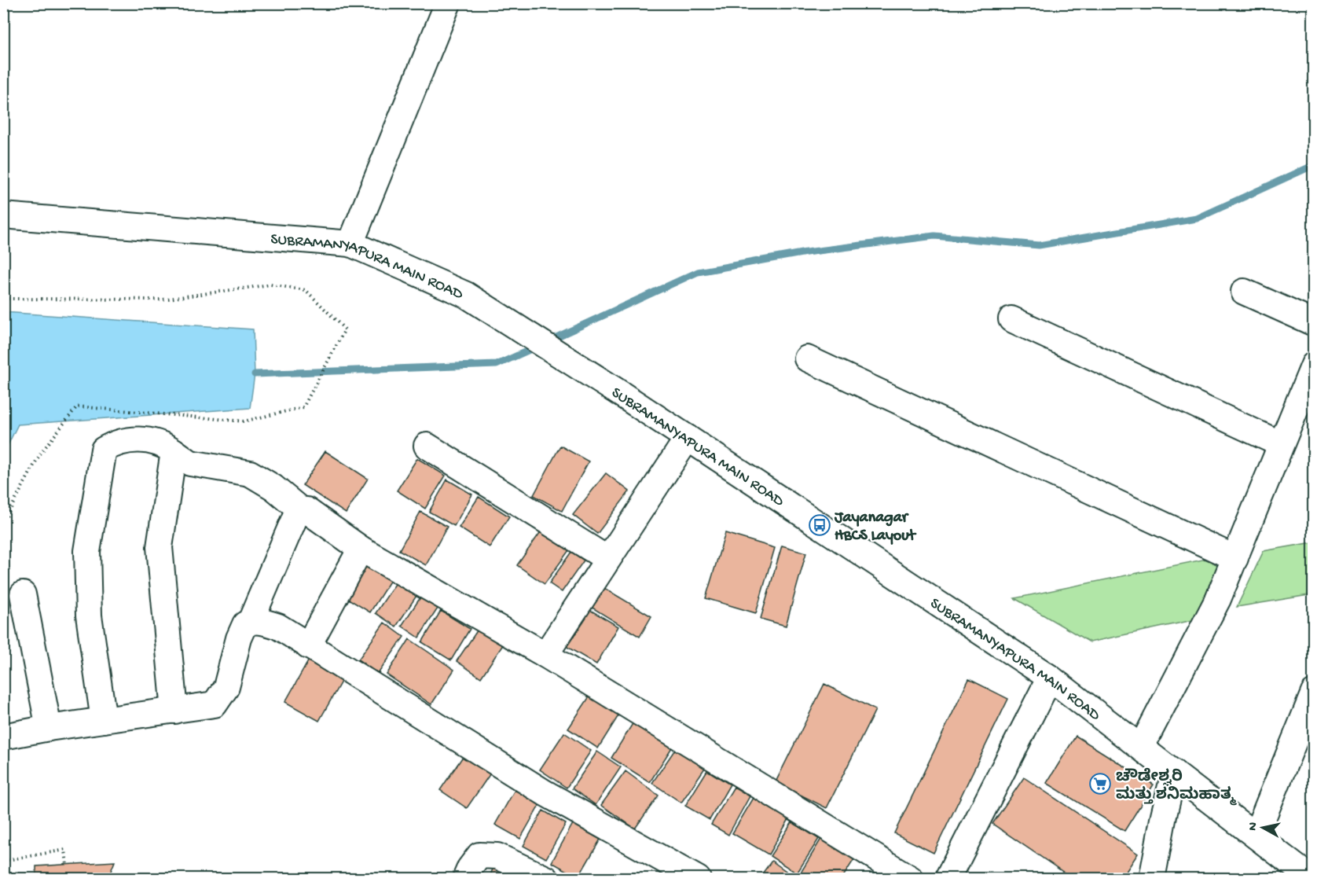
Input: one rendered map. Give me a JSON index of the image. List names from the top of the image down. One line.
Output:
{"streets":{"street":["SUBRAMANYAPURA MAIN ROAD"]},"places":{"bus stop":["Jayanagar HBCS Layout"],"supermarket":["ಚೌಡೇಶ್ವರಿ ಮತ್ತು ಶನಿಮಹಾತ್ಮ"]},"north":"left"}
